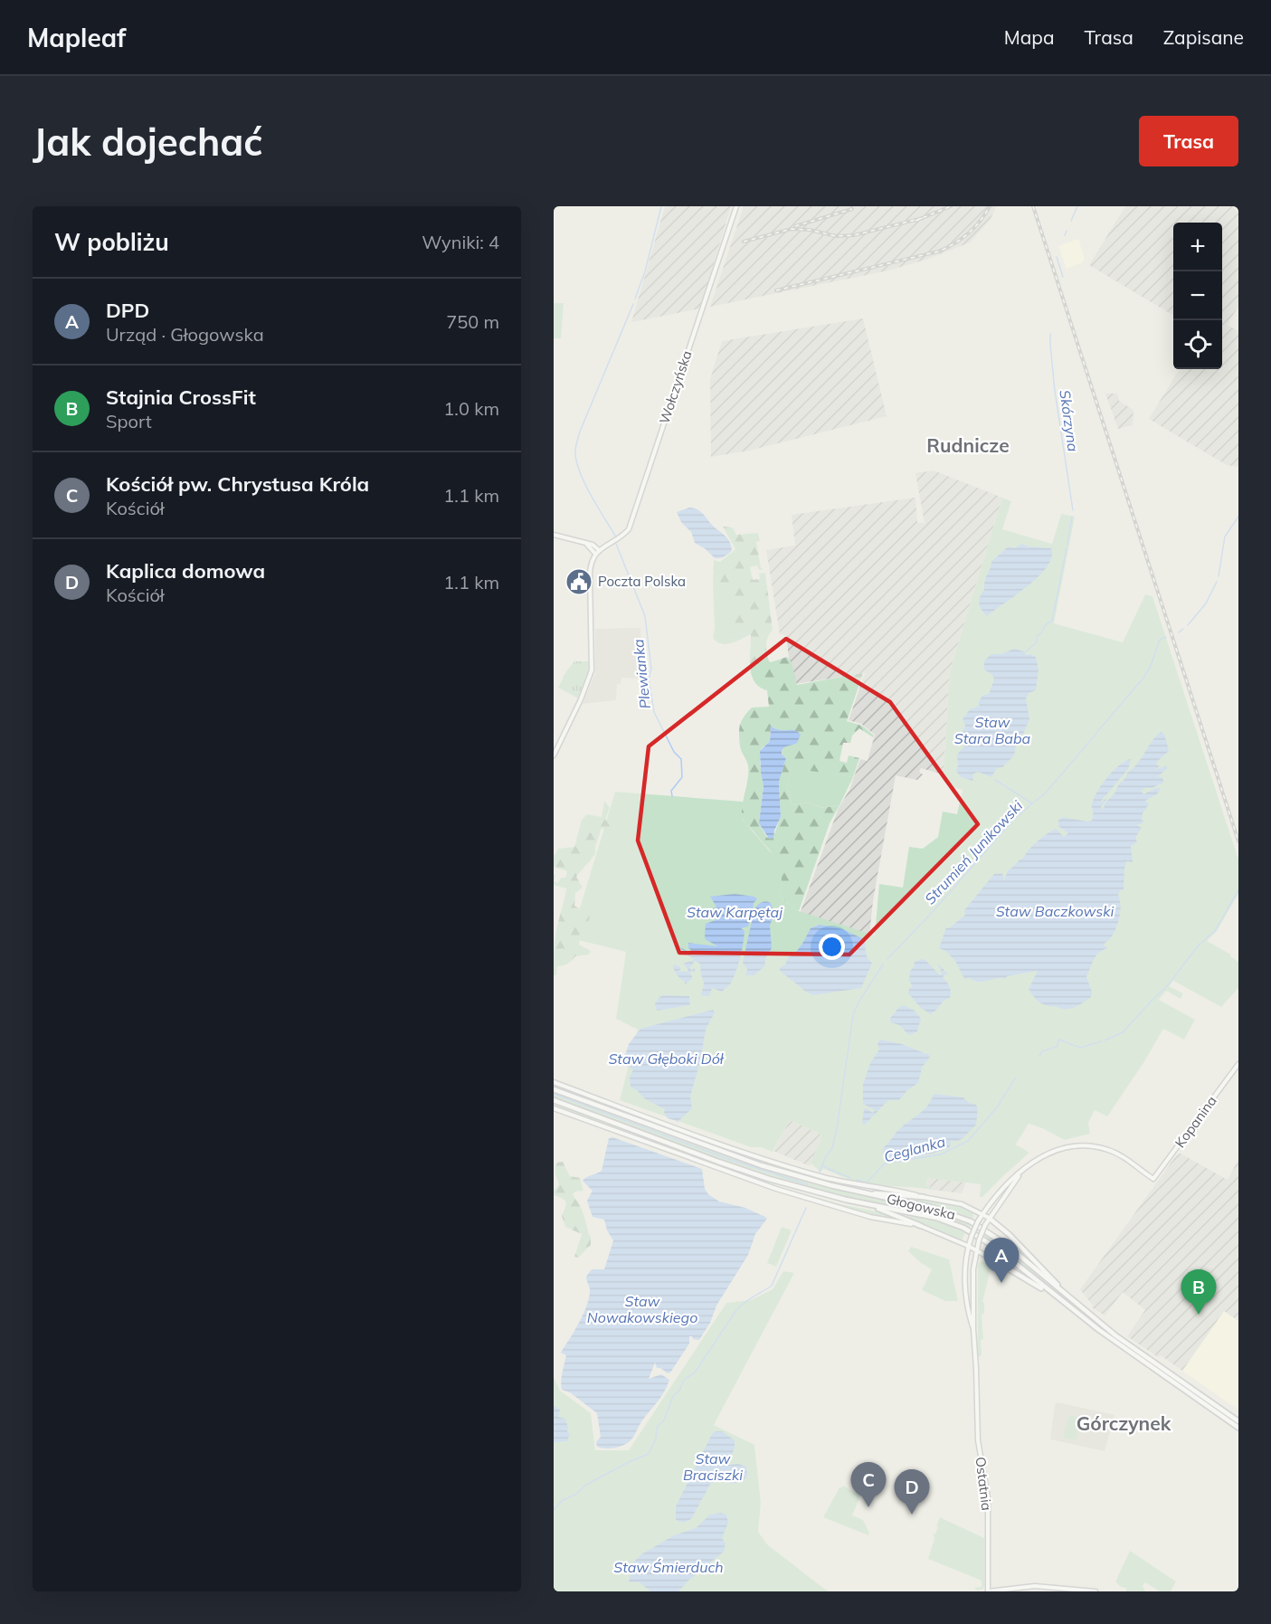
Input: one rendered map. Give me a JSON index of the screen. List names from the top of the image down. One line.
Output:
{"streets":{"main road":["Głogowska"],"street":["Wołczyńska","Kopanina","Ostatnia"]},"crossings":[["Głogowska","Ostatnia"]],"districts":["Rudnicze","Górczynek"],"water":["Skórzyna","Plewianka","Staw Stara Baba","Strumień Junikowski","Staw Baczkowski","Staw Karpętaj","Staw Głęboki Dół","Ceglanka","Staw Nowakowskiego","Staw Braciszki","Staw Śmierduch"],"places":{"public building":["Poczta Polska"]},"page":{"header":"Mapleaf","nav":["Mapa","Trasa","Zapisane"],"buttons":"Trasa","title":"Jak dojechać","heading":["W pobliżu","Wyniki: 4"],"map_buttons":["+","−"],"list":[{"mark":"A","name":"DPD","note":"Urząd · Głogowska","value":"750 m"},{"mark":"B","name":"Stajnia CrossFit","note":"Sport","value":"1.0 km"},{"mark":"C","name":"Kościół pw. Chrystusa Króla","note":"Kościół","value":"1.1 km"},{"mark":"D","name":"Kaplica domowa","note":"Kościół","value":"1.1 km"}],"pins":["A","B","C","D"]}}
